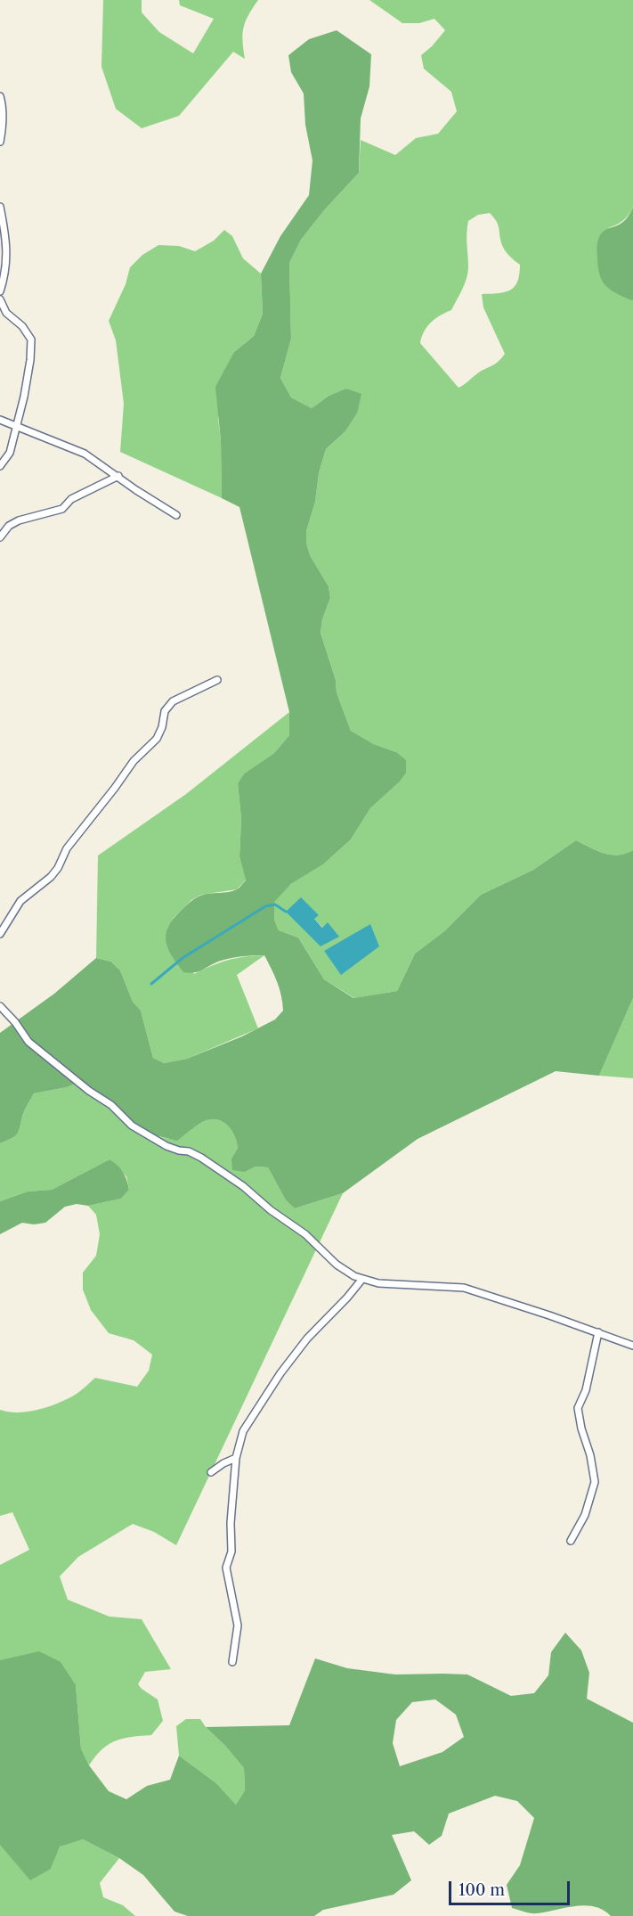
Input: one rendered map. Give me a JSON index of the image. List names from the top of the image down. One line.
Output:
{"scale_bar":"100 m"}
